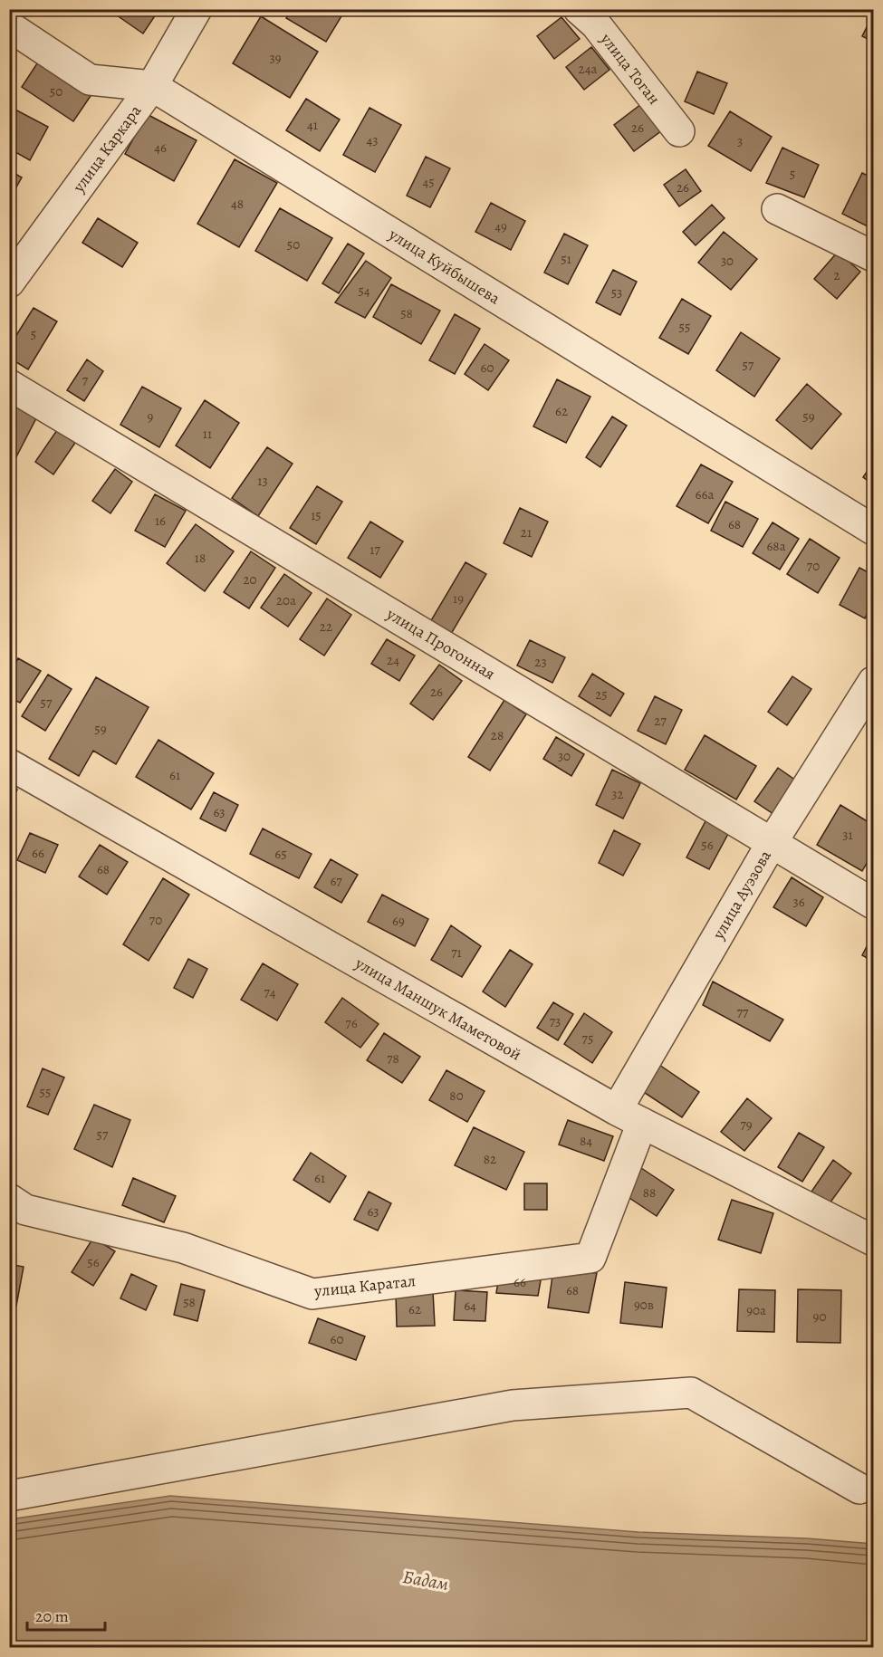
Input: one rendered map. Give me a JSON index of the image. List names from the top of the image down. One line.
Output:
{"streets":{"street":["улица Тоган","улица Каркара","улица Куйбышева","улица Прогонная","улица Ауэзова","улица Маншук Маметовой","улица Каратал"]},"crossings":[["улица Каркара","улица Куйбышева"],["улица Прогонная","улица Ауэзова"],["улица Ауэзова","улица Маншук Маметовой"],["улица Ауэзова","улица Каратал"],["улица Маншук Маметовой","улица Каратал"]],"water":["Бадам"],"house_numbers":["39","24а","50","41","26","43","3","46","5","45","26","48","49","50","51","30","2","54","53","58","55","5","57","60","7","62","9","59","11","13","66а","15","16","68","21","68а","17","18","70","20","19","20а","22","24","23","26","25","57","27","59","28","30","61","32","63","31","56","66","65","68","67","36","70","69","71","74","77","73","76","75","78","55","80","79","57","84","82","61","88","63","56","66","68","58","90в","64","62","90а","90","60"],"scale_bar":"20 m"}
